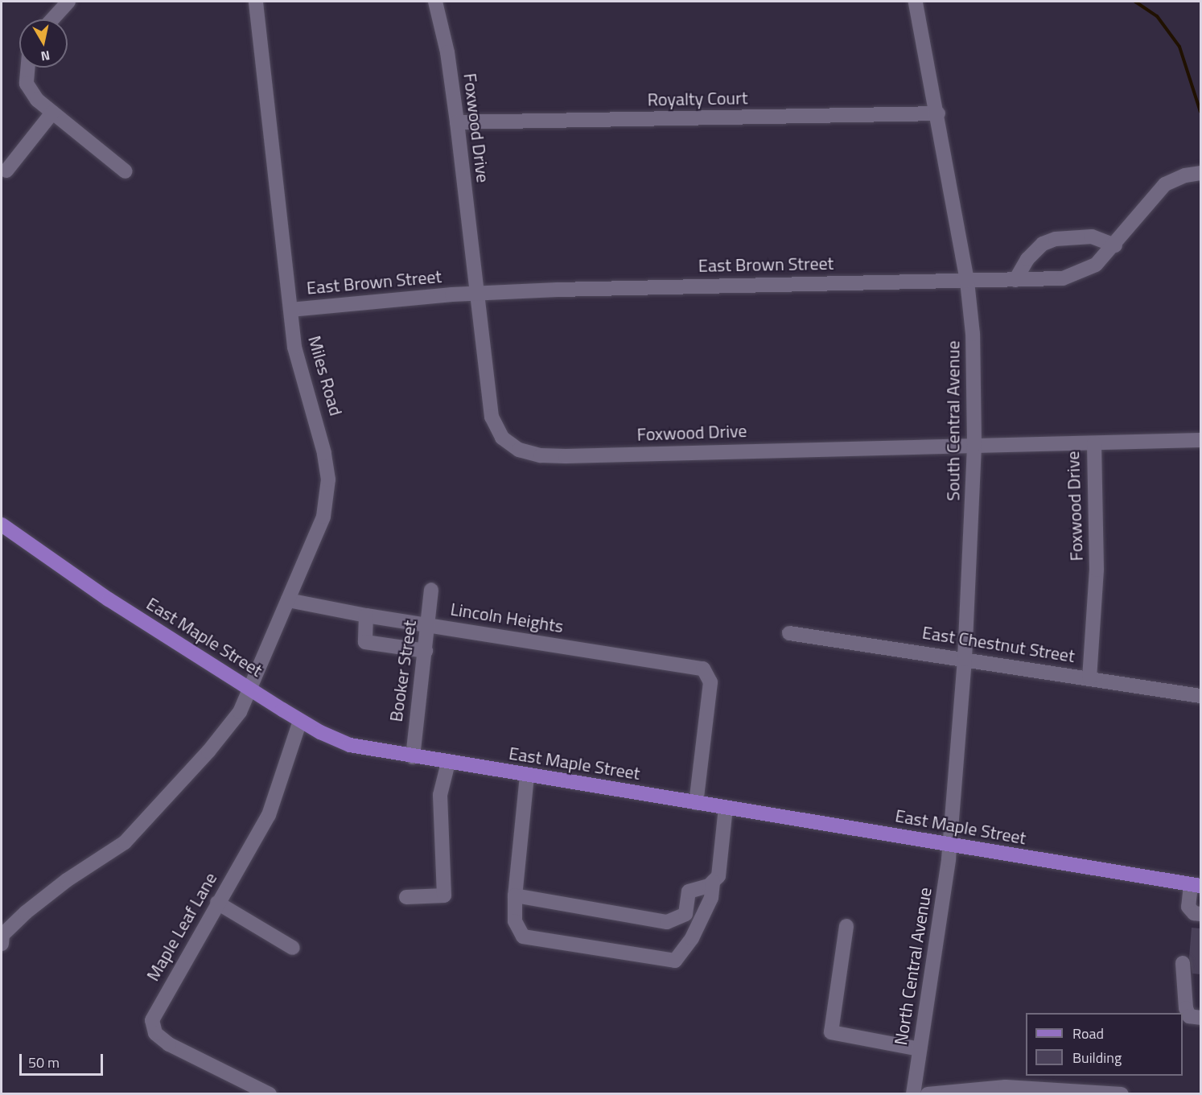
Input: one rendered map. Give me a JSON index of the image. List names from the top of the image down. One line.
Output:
{"streets":{"main road":["East Maple Street"],"street":["Royalty Court","Foxwood Drive","East Brown Street","Miles Road","South Central Avenue","Lincoln Heights","East Chestnut Street","Booker Street","Maple Leaf Lane","North Central Avenue"]},"crossings":[["Royalty Court","Foxwood Drive"],["Royalty Court","South Central Avenue"],["Foxwood Drive","East Brown Street"],["Foxwood Drive","South Central Avenue"],["Foxwood Drive","East Chestnut Street"],["East Brown Street","Miles Road"],["East Brown Street","South Central Avenue"],["Miles Road","Lincoln Heights"],["Miles Road","East Maple Street"],["South Central Avenue","East Maple Street"],["South Central Avenue","East Chestnut Street"],["South Central Avenue","North Central Avenue"],["Lincoln Heights","East Maple Street"],["Lincoln Heights","Booker Street"],["East Maple Street","Booker Street"],["East Maple Street","Maple Leaf Lane"],["East Maple Street","North Central Avenue"]],"legend":["Road","Building"],"scale_bar":"50 m","north":"bottom"}
